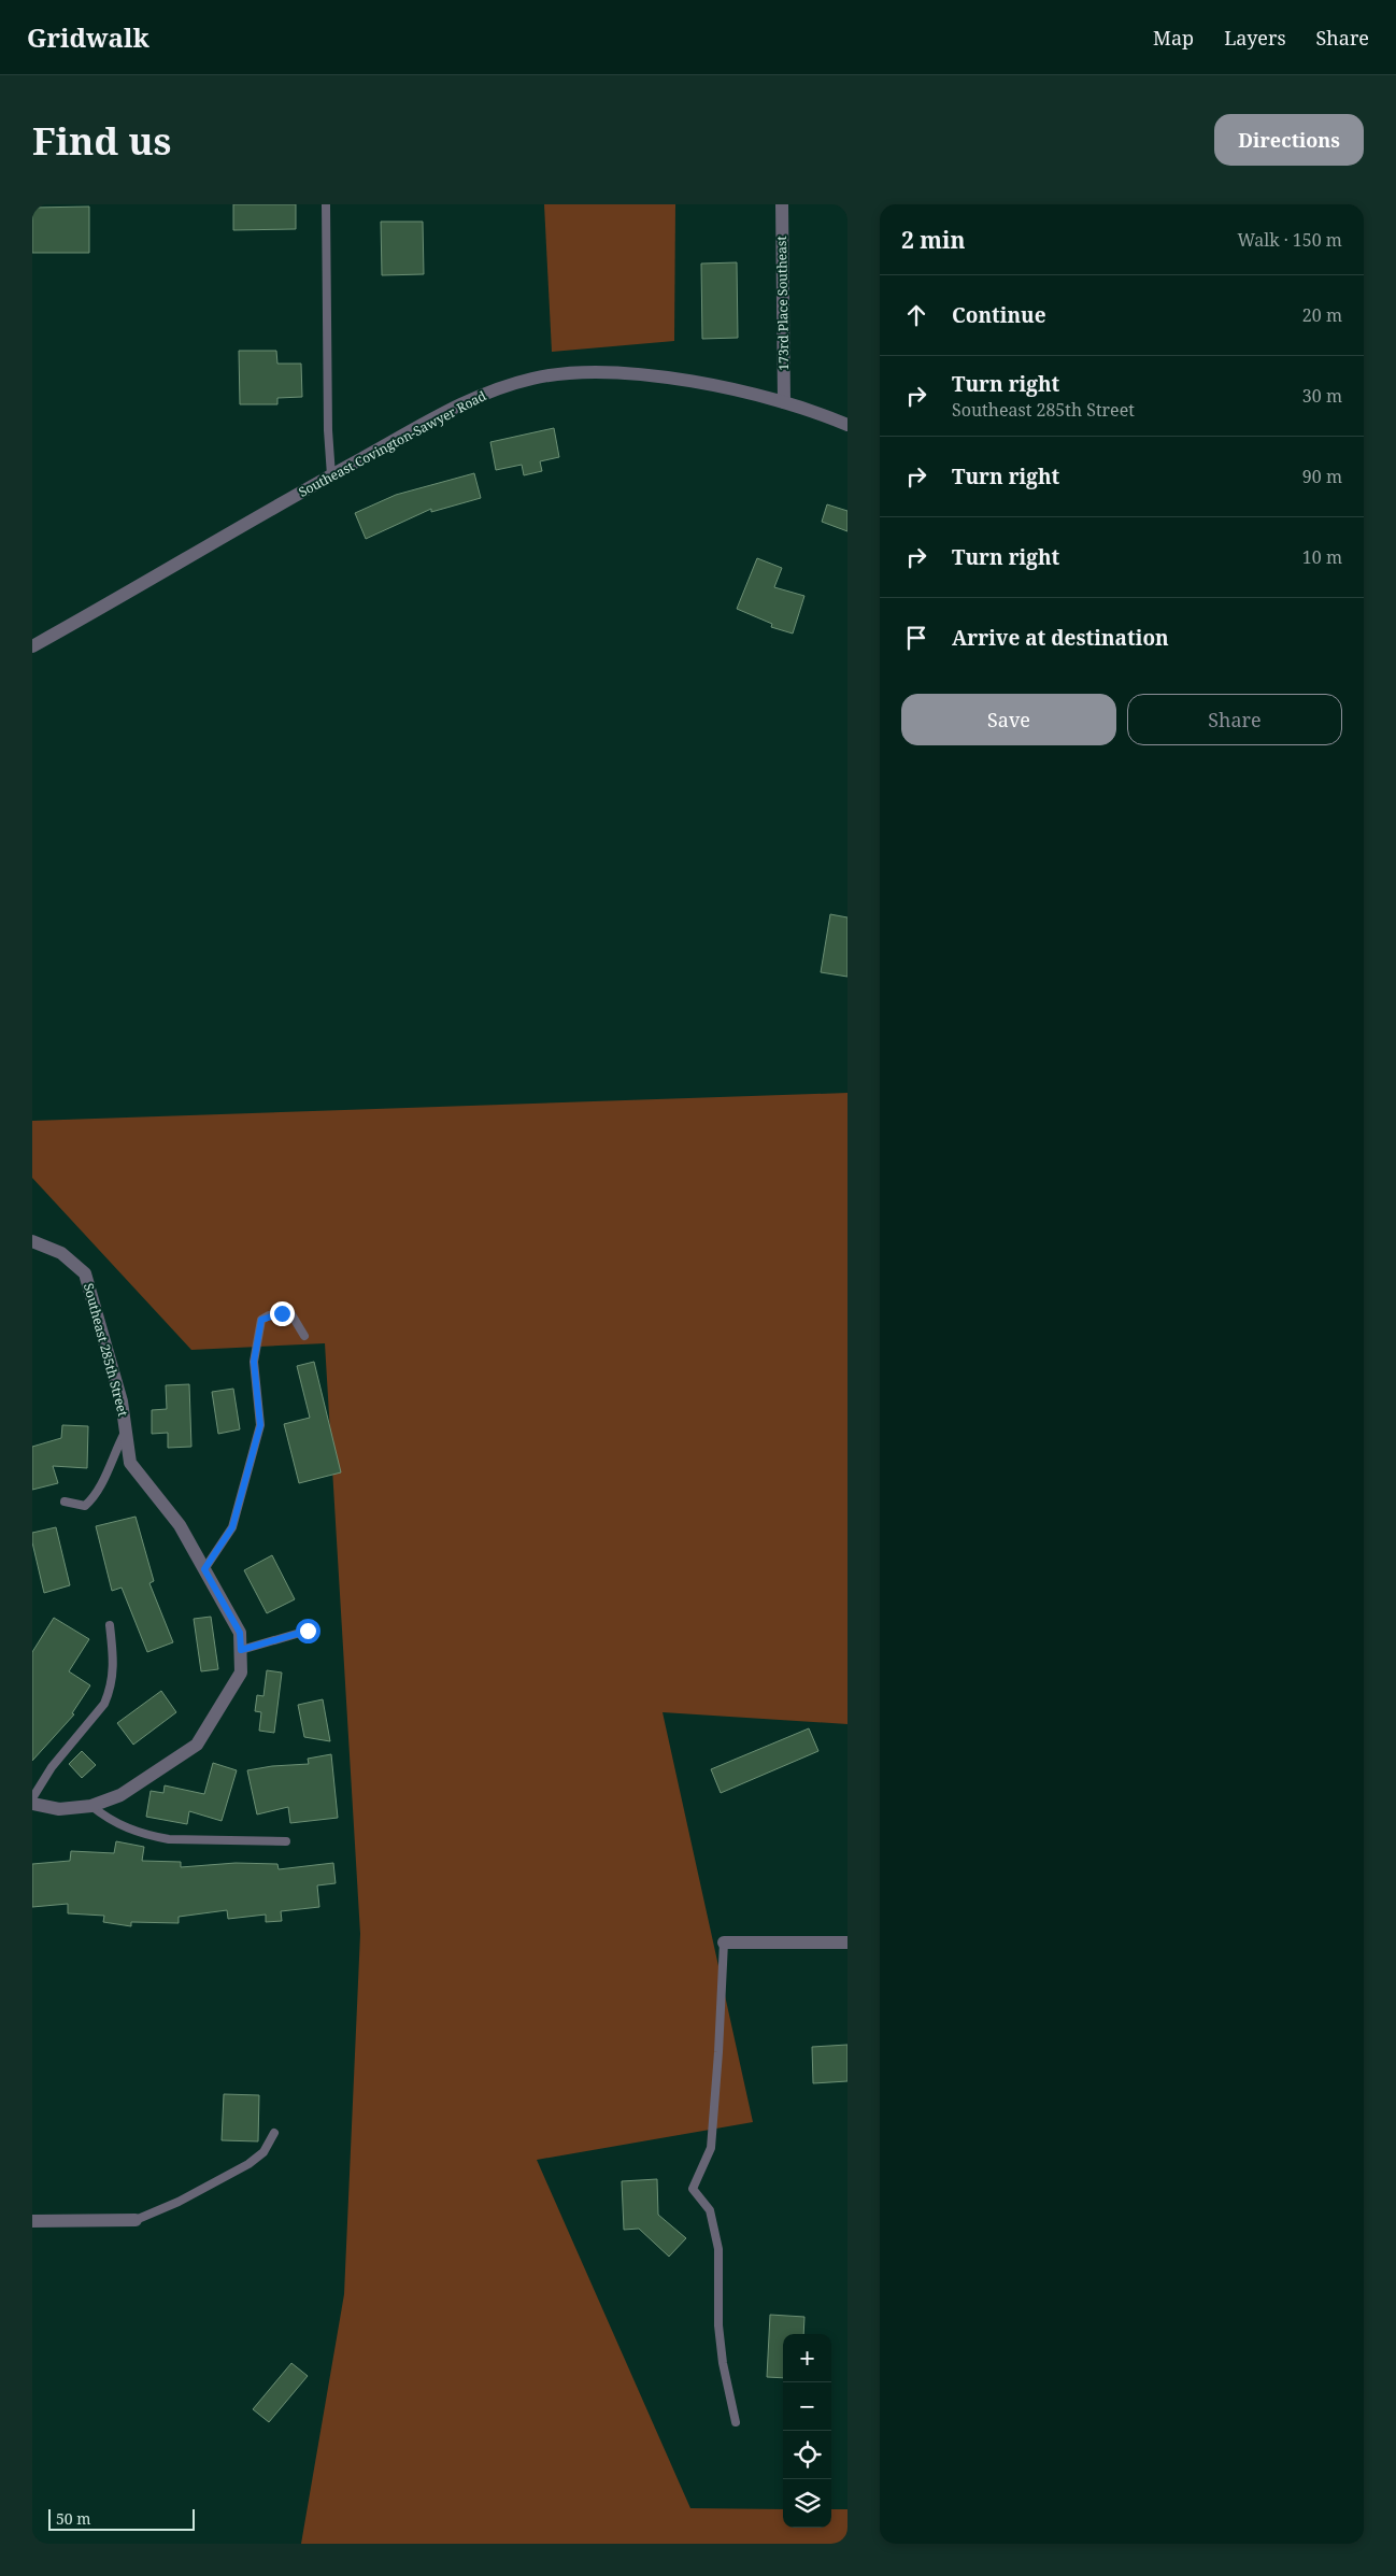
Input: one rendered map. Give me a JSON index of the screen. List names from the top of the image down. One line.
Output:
{"streets":{"street":["173rd Place Southeast","Southeast Covington-Sawyer Road","Southeast 285th Street"]},"crossings":[["173rd Place Southeast","Southeast Covington-Sawyer Road"]],"scale_bar":"50 m","page":{"header":"Gridwalk","nav":["Map","Layers","Share"],"buttons":["Directions",["Save","Share"]],"title":"Find us","heading":["2 min","Walk · 150 m"],"list":[["Continue","20 m"],["Turn right","Southeast 285th Street","30 m"],["Turn right","90 m"],["Turn right","10 m"],"Arrive at destination"],"map_buttons":["+","−"],"scale":"50 m"}}
